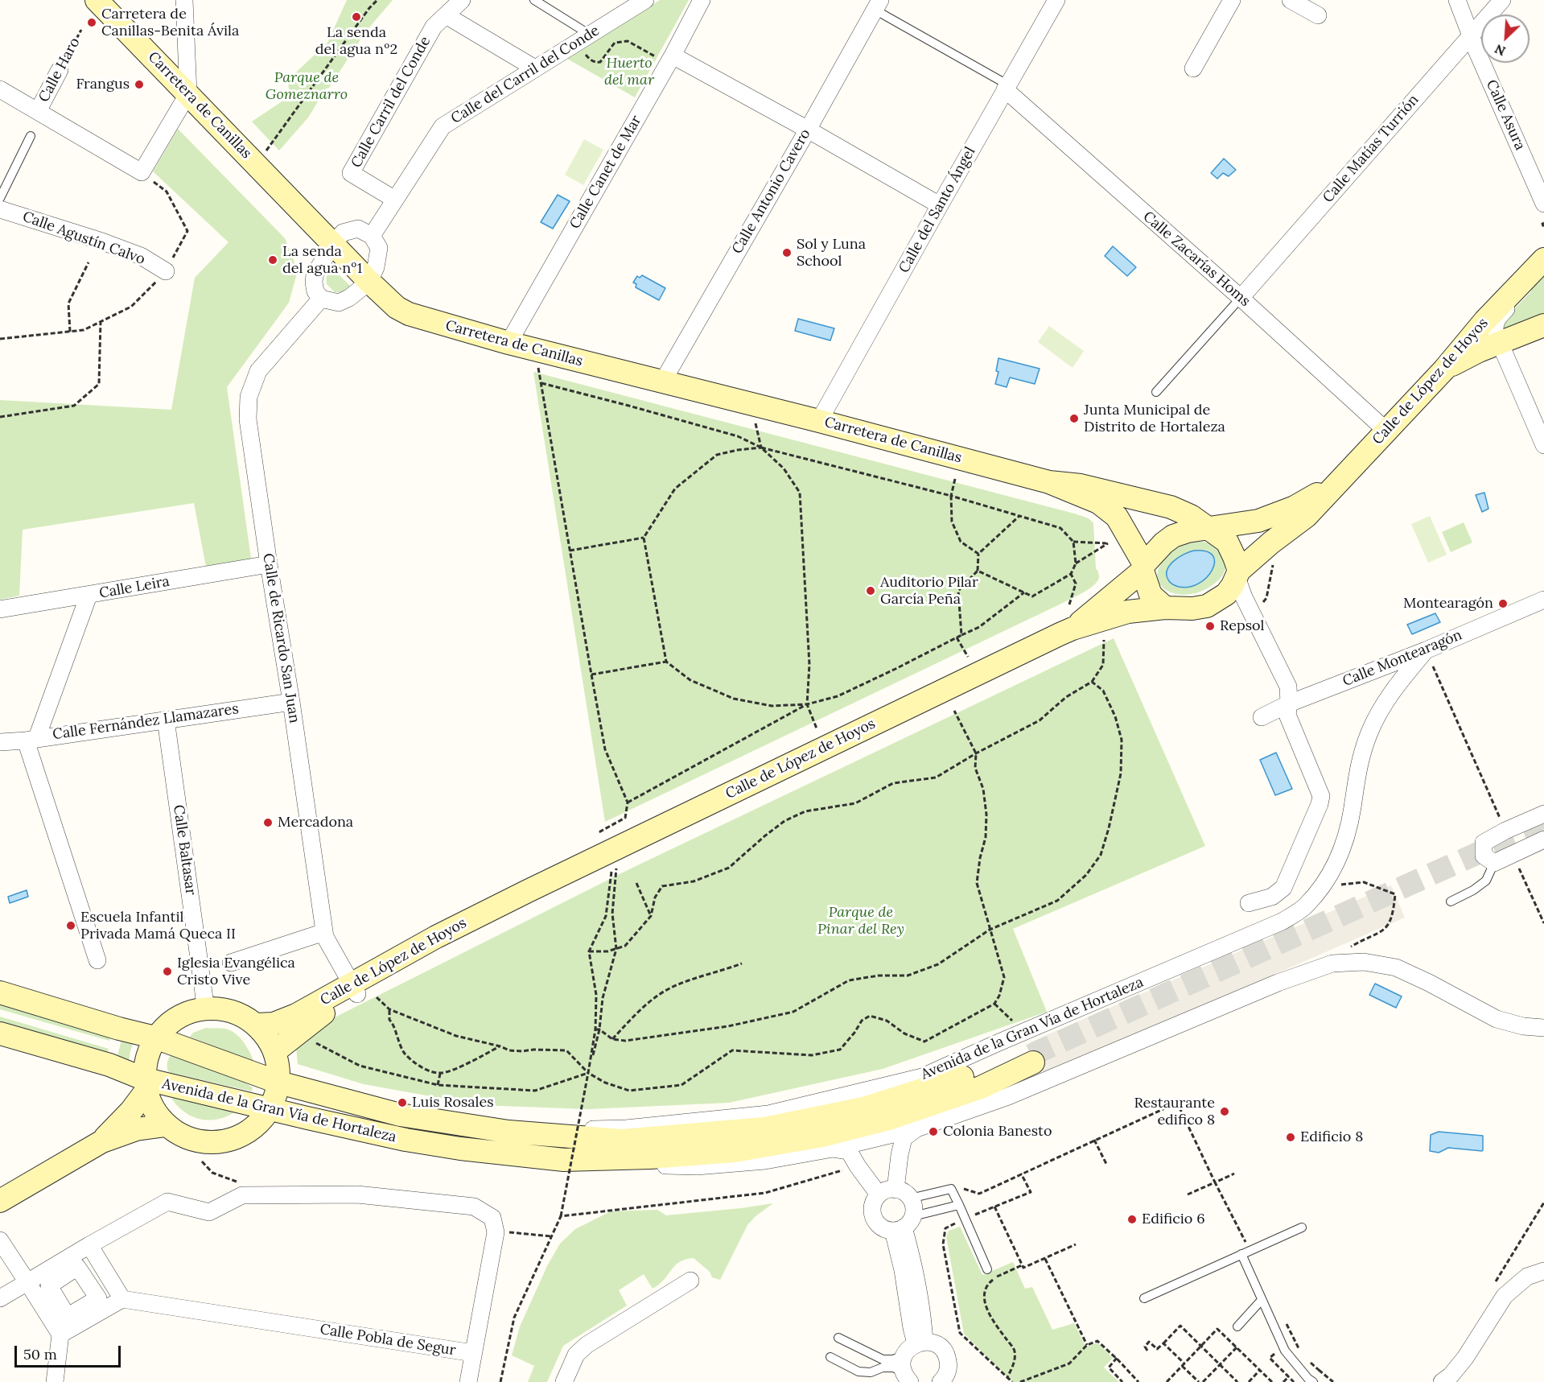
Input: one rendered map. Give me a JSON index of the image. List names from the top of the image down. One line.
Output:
{"streets":{"street":["Calle Haro","Calle del Carril del Conde","Calle Carril del Conde","Carretera de Canillas","Calle Asura","Calle Matías Turrión","Calle Canet de Mar","Calle Antonio Cavero","Calle del Santo Ángel","Calle Agustín Calvo","Calle Zacarías Homs","Calle de López de Hoyos","Calle Leira","Calle de Ricardo San Juan","Calle Montearagón","Calle Fernández Llamazares","Calle Baltasar","Avenida de la Gran Vía de Hortaleza","Calle Pobla de Segur"]},"crossings":[["Calle del Carril del Conde","Calle Carril del Conde"],["Carretera de Canillas","Calle Canet de Mar"],["Carretera de Canillas","Calle Antonio Cavero"],["Carretera de Canillas","Calle del Santo Ángel"],["Carretera de Canillas","Calle de López de Hoyos"],["Calle Asura","Calle Matías Turrión"],["Calle Matías Turrión","Calle Zacarías Homs"],["Calle del Santo Ángel","Calle Zacarías Homs"],["Calle Zacarías Homs","Calle de López de Hoyos"],["Calle de López de Hoyos","Calle de Ricardo San Juan"],["Calle Leira","Calle de Ricardo San Juan"],["Calle de Ricardo San Juan","Calle Fernández Llamazares"],["Calle Montearagón","Avenida de la Gran Vía de Hortaleza"],["Calle Fernández Llamazares","Calle Baltasar"]],"parks":["Huerto del mar","Parque de Gomeznarro","Parque de Pinar del Rey"],"places":["La senda del agua nº2","Carretera de Canillas-Benita Ávila","Frangus","Sol y Luna School","La senda del agua nº1","Junta Municipal de Distrito de Hortaleza","Auditorio Pilar García Peña","Montearagón","Repsol","Mercadona","Escuela Infantil Privada Mamá Queca II","Iglesia Evangélica Cristo Vive","Luis Rosales","Restaurante edifico 8","Colonia Banesto","Edificio 8","Edificio 6"],"scale_bar":"50 m","north":"bottom left"}
